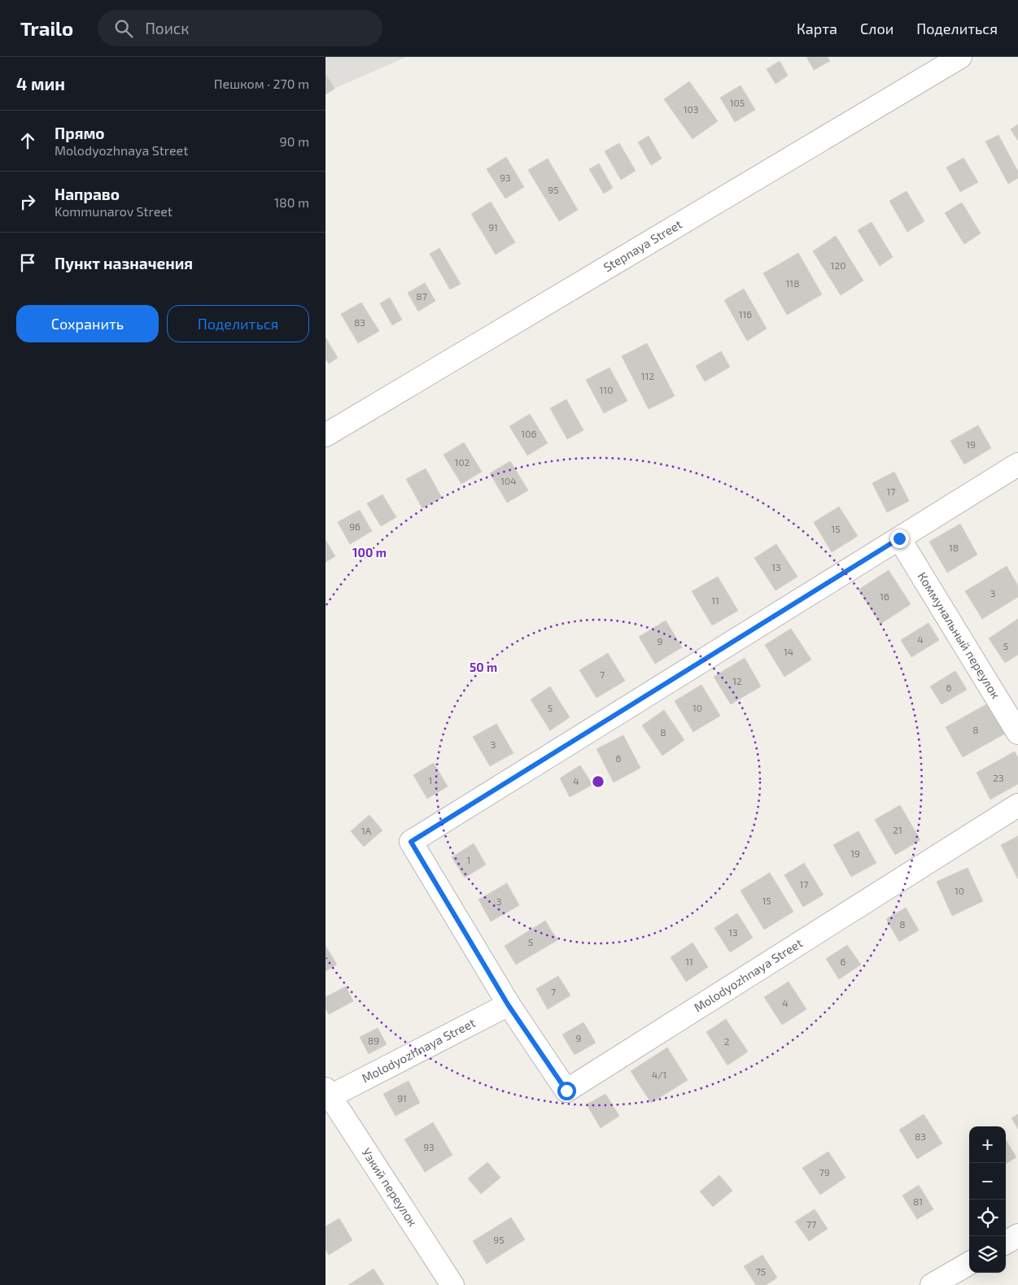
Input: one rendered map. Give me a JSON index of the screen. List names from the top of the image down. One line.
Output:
{"streets":{"street":["Stepnaya Street","Коммунальный переулок","Molodyozhnaya Street","Узкий переулок"]},"crossings":[["Коммунальный переулок","Molodyozhnaya Street"],["Molodyozhnaya Street","Узкий переулок"]],"house_numbers":["105","103","93","95","91","120","118","87","116","83","112","110","106","19","102","104","17","96","15","18","13","3","16","11","4","9","5","14","7","12","6","5","10","8","8","3","6","23","1","4","21","1А","19","1","17","10","15","3","8","13","5","11","6","7","4","9","89","2","4/1","91","83","93","79","81","77","95","75"],"page":{"header":"Trailo","search":"Поиск","nav":["Карта","Слои","Поделиться"],"heading":["4 мин","Пешком · 270 m"],"list":[["Прямо","Molodyozhnaya Street","90 m"],["Направо","Kommunarov Street","180 m"],"Пункт назначения"],"buttons":["Сохранить","Поделиться"],"map_buttons":["+","−"]},"rings":["100 m","50 m"]}
